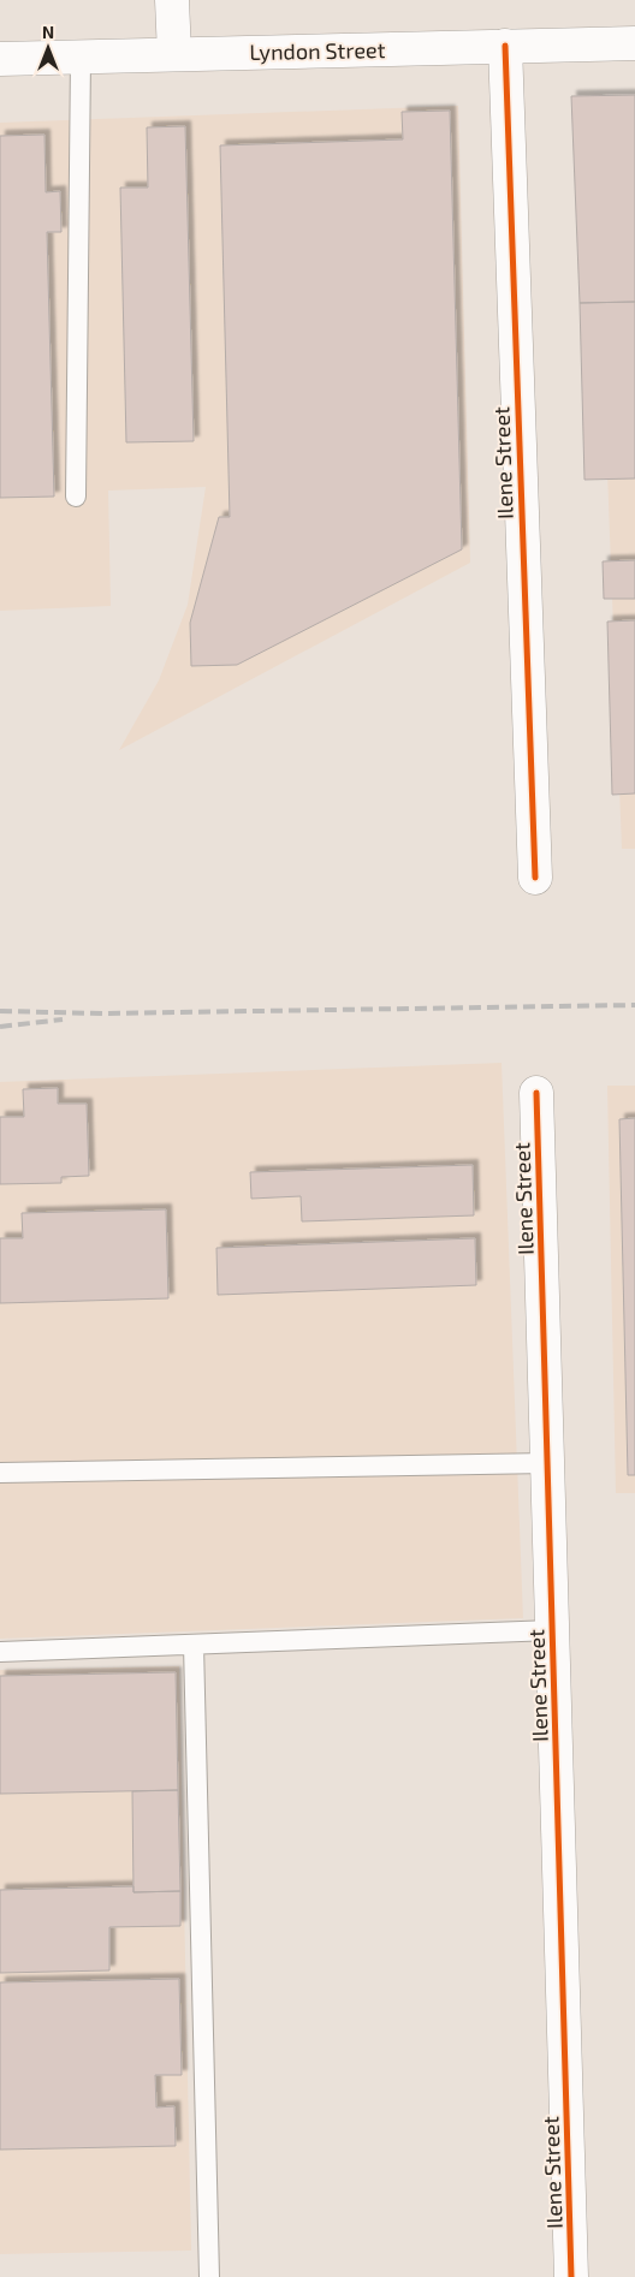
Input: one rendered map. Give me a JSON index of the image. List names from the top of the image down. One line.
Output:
{"streets":{"street":["Lyndon Street","Ilene Street"]},"crossings":[["Lyndon Street","Ilene Street"]],"north":"top"}
